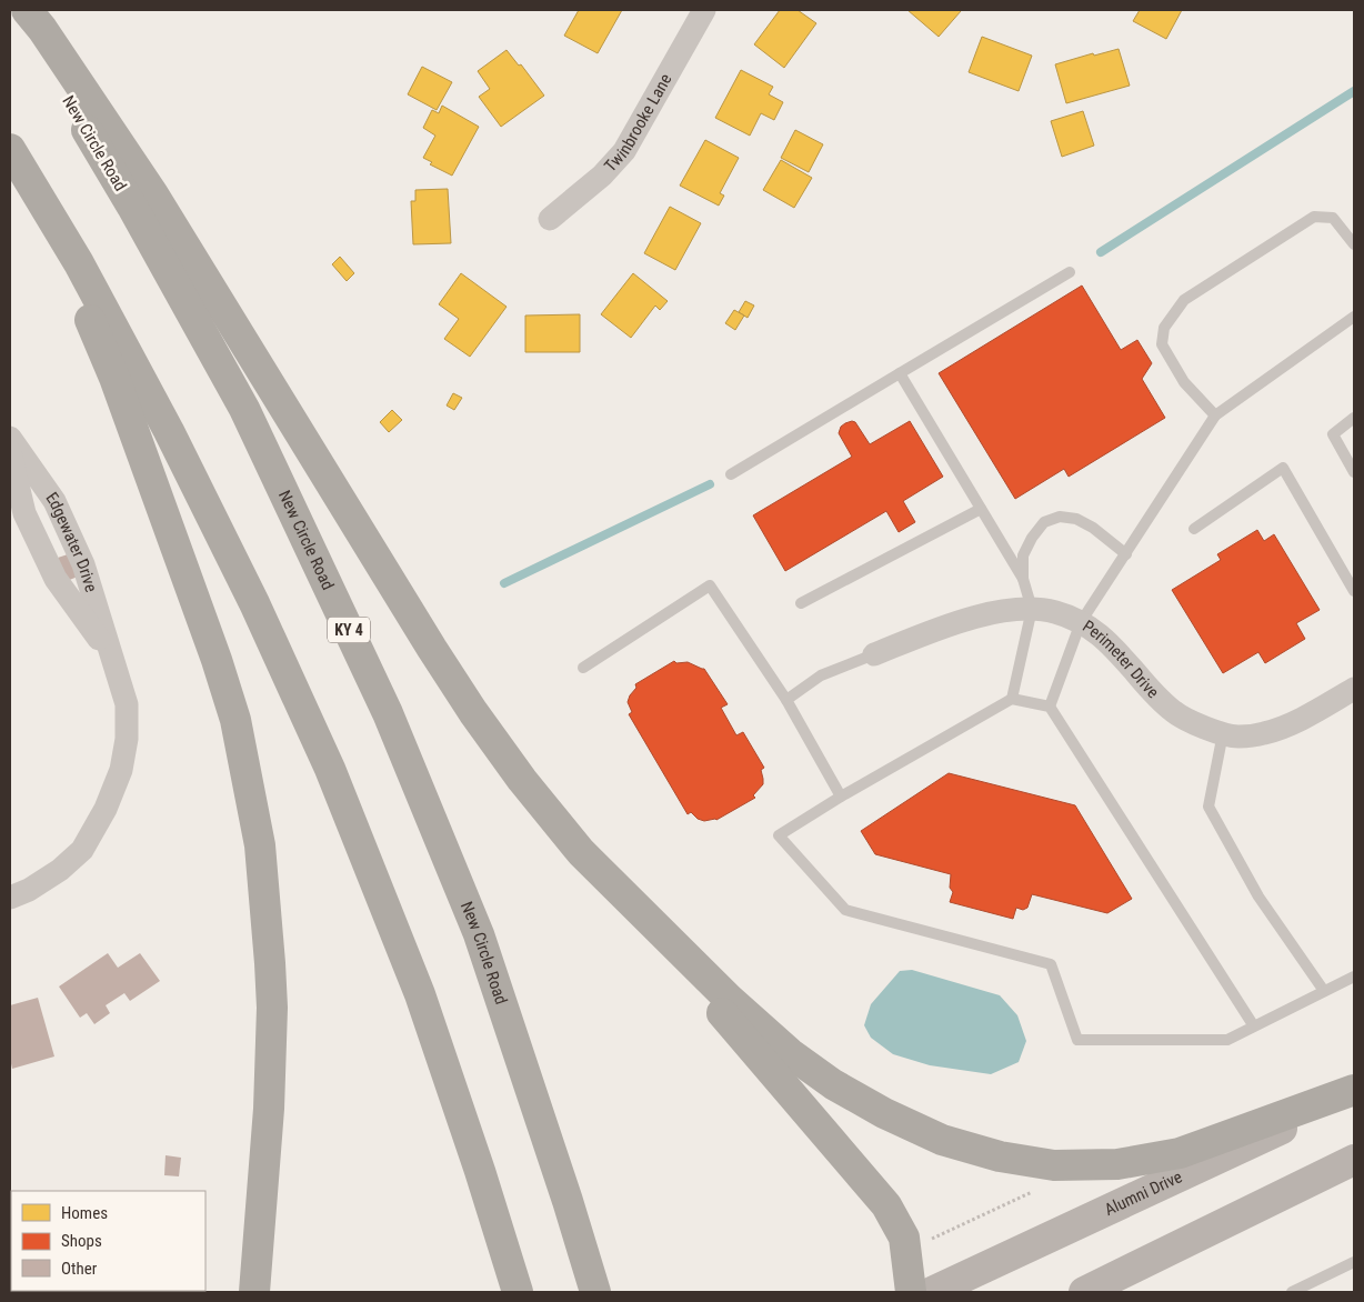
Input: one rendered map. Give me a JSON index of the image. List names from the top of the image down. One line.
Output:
{"streets":{"highway":["New Circle Road","KY 4"],"main road":["Alumni Drive"],"street":["Twinbrooke Lane","Edgewater Drive","Perimeter Drive"]},"legend":["Homes","Shops","Other"]}
